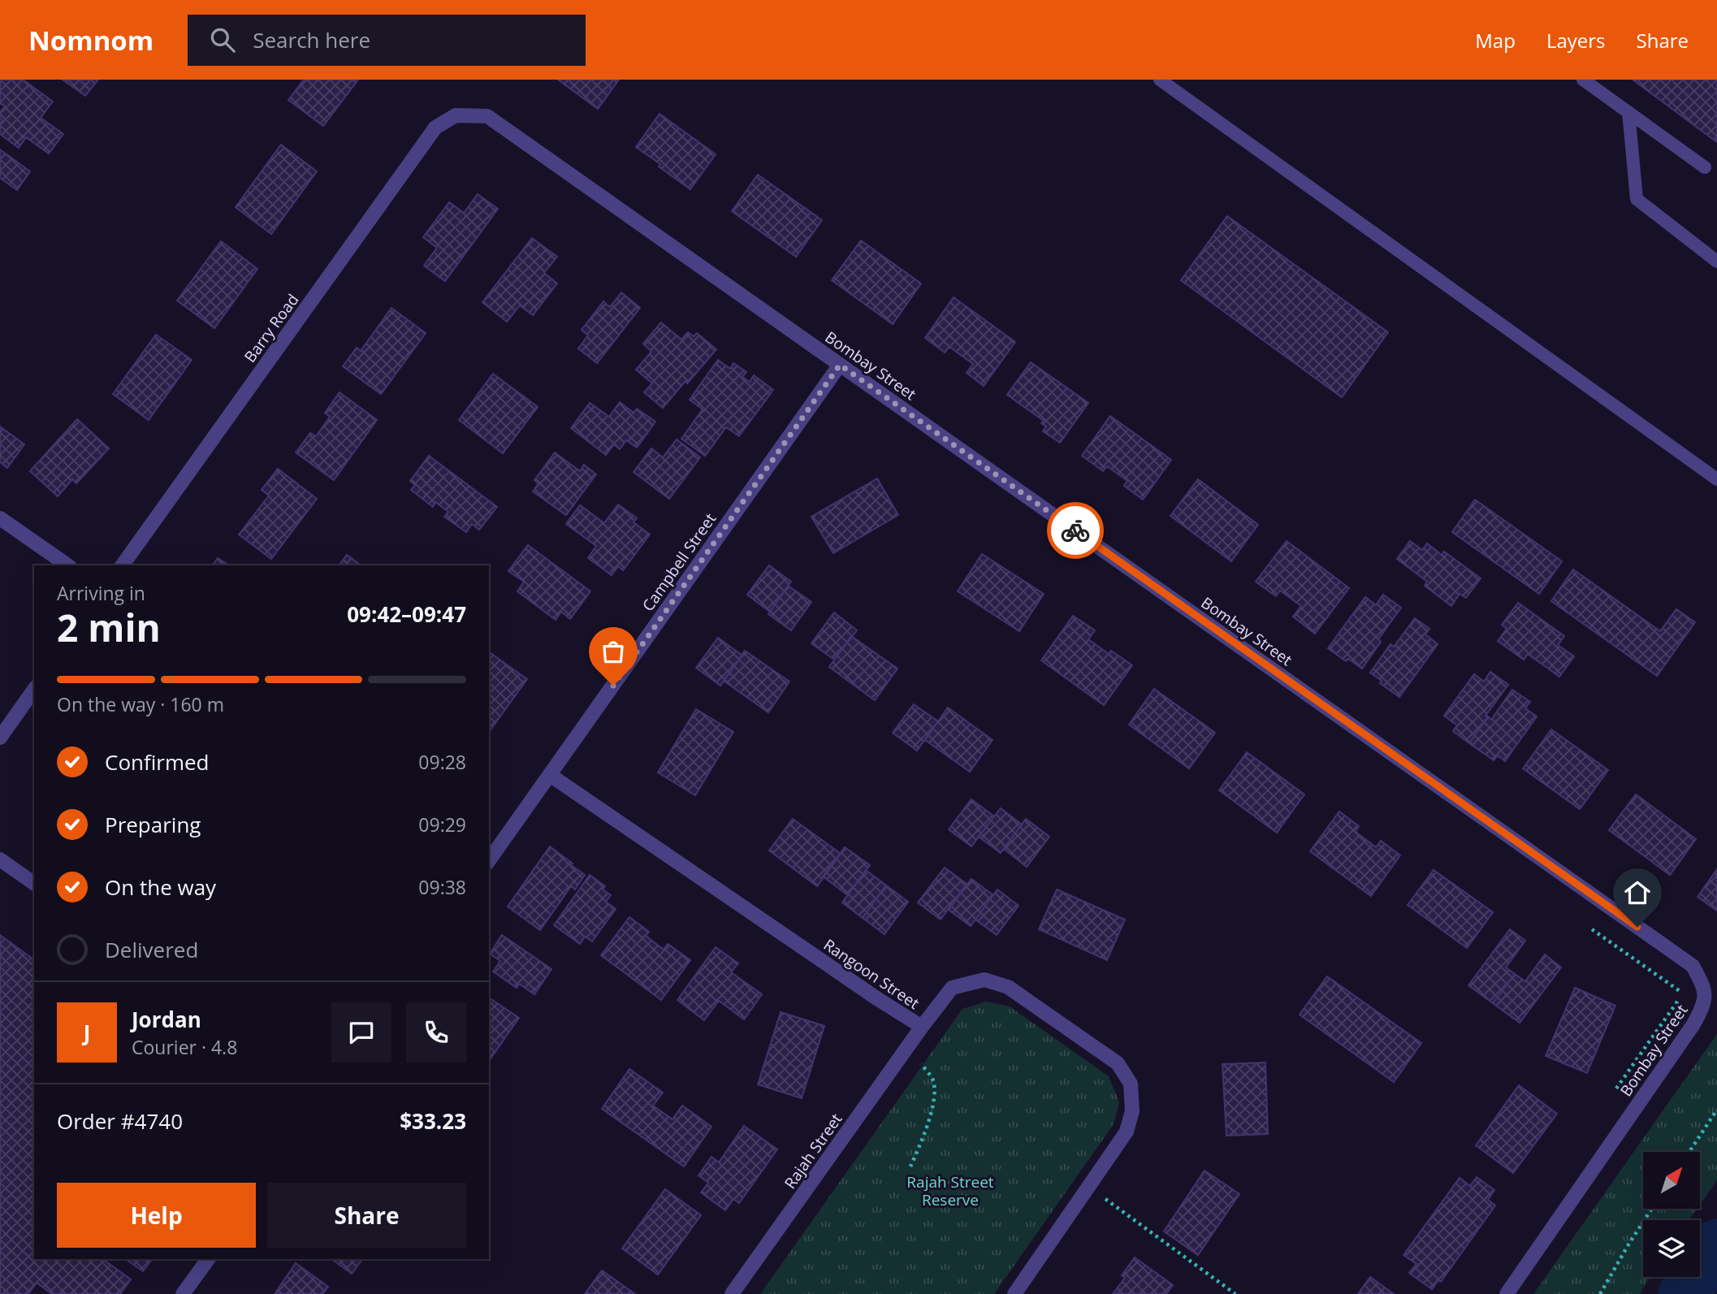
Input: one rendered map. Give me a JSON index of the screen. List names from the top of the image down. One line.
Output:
{"streets":{"street":["Barry Road","Bombay Street","Campbell Street","Rangoon Street","Rajah Street"]},"crossings":[["Barry Road","Bombay Street"],["Bombay Street","Campbell Street"],["Campbell Street","Rangoon Street"],["Rangoon Street","Rajah Street"]],"parks":["Rajah Street Reserve"],"north":"top right","page":{"header":"Nomnom","search":"Search here","nav":["Map","Layers","Share"],"heading":["2 min","Arriving in","09:42–09:47"],"panel":["Jordan","Courier · 4.8","Order #4740","$33.23"],"bar":"On the way · 160 m","list":[["Confirmed","09:28"],["Preparing","09:29"],["On the way","09:38"],"Delivered"],"round":"J","buttons":["Help","Share"]}}
